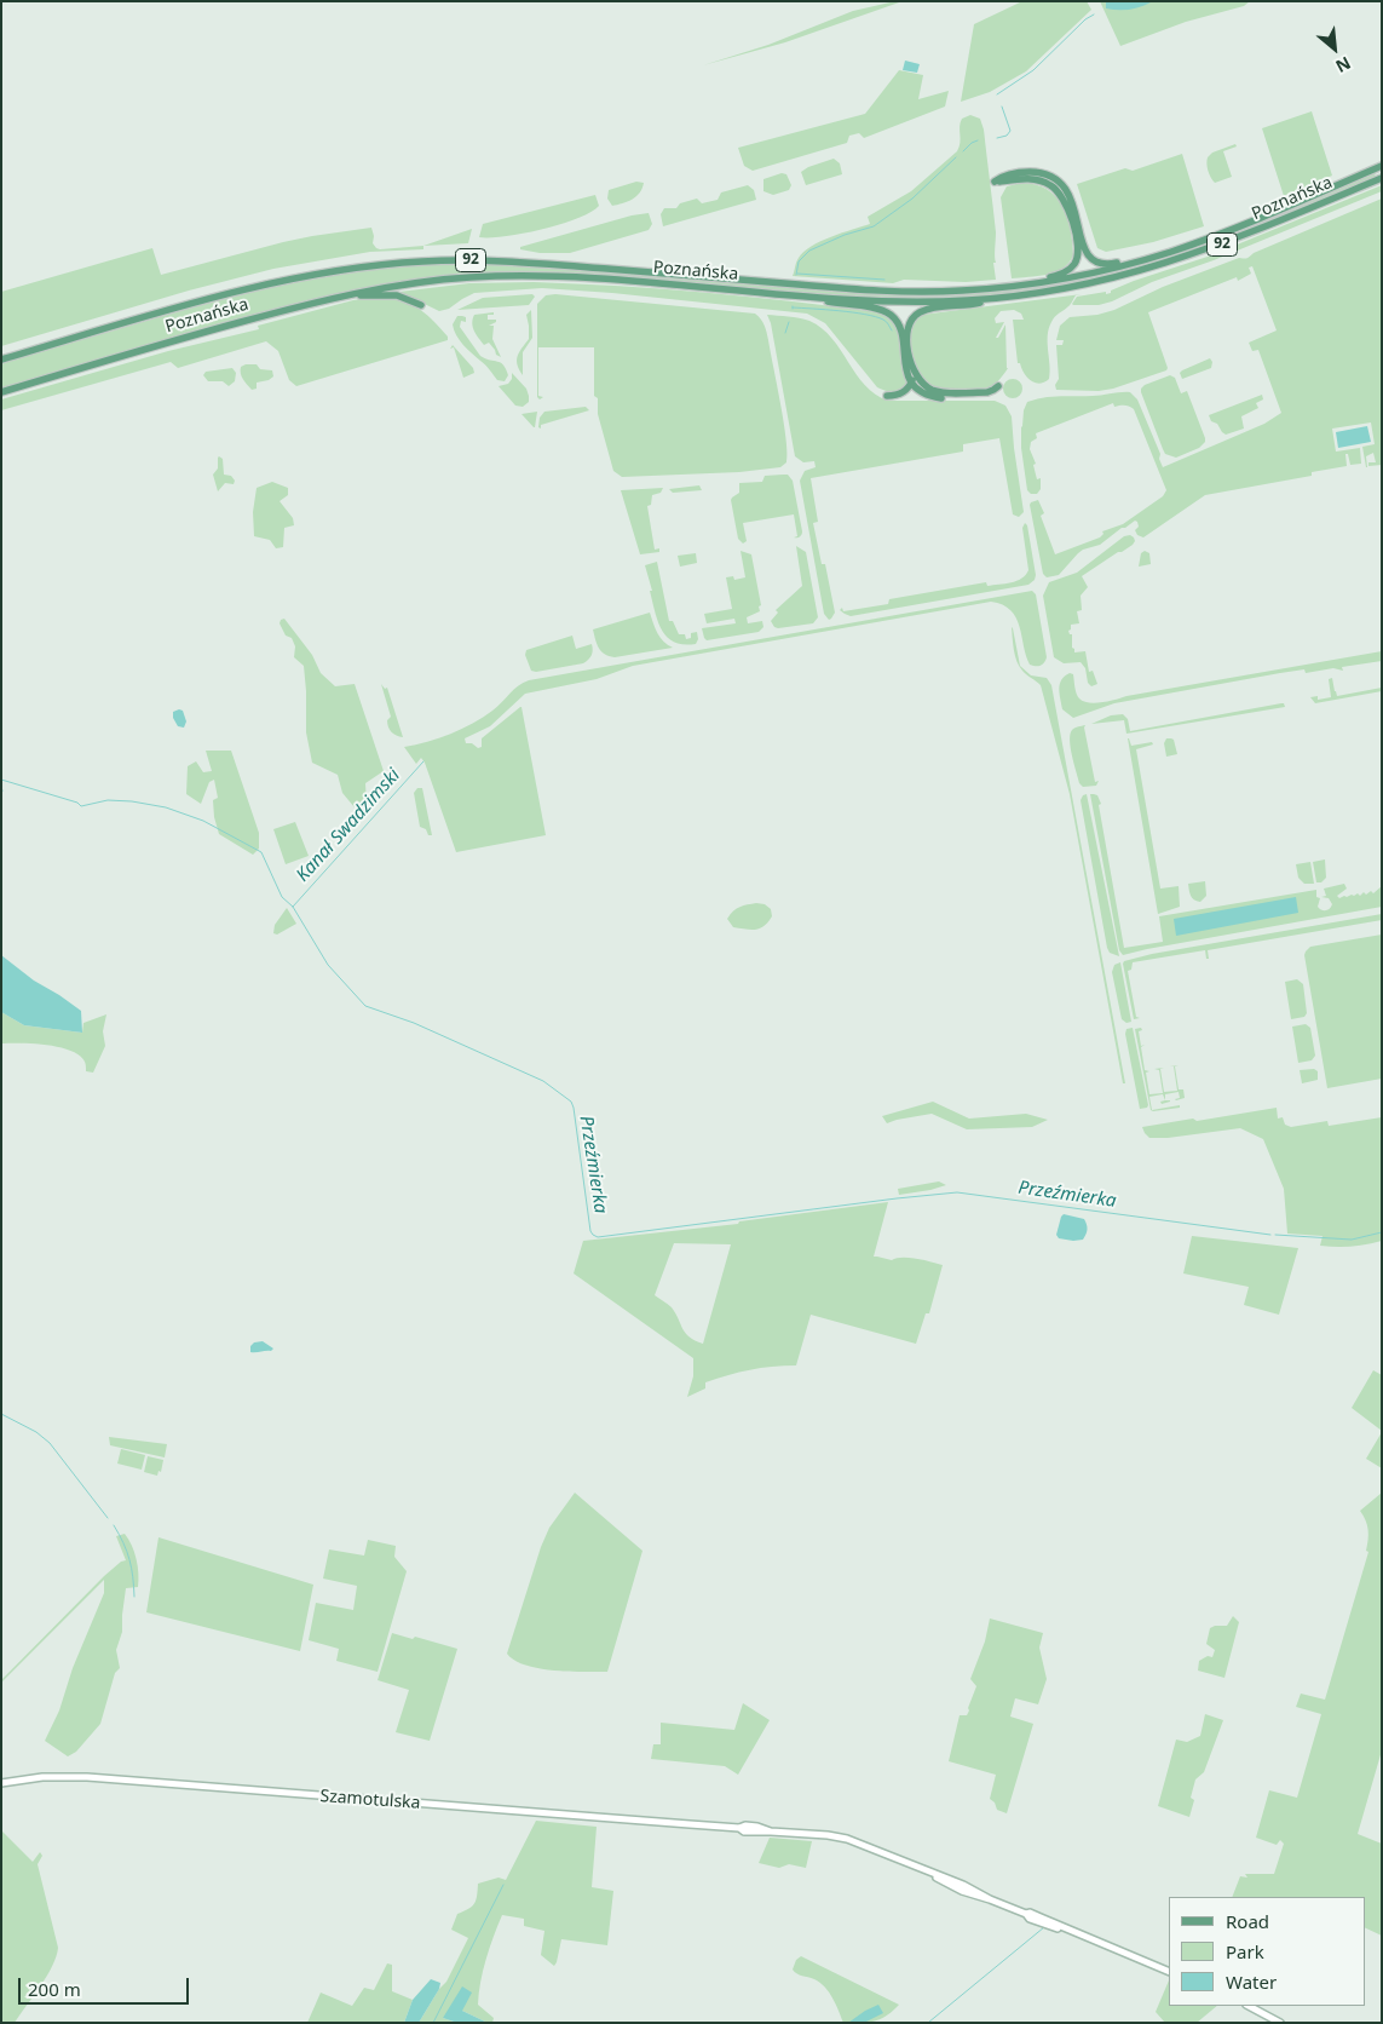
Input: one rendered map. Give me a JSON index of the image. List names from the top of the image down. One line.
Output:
{"streets":{"main road":["Poznańska","92"],"street":["Szamotulska"]},"water":["Kanał Swadzimski","Przeźmierka"],"legend":["Road","Park","Water"],"scale_bar":"200 m","north":"bottom right"}
